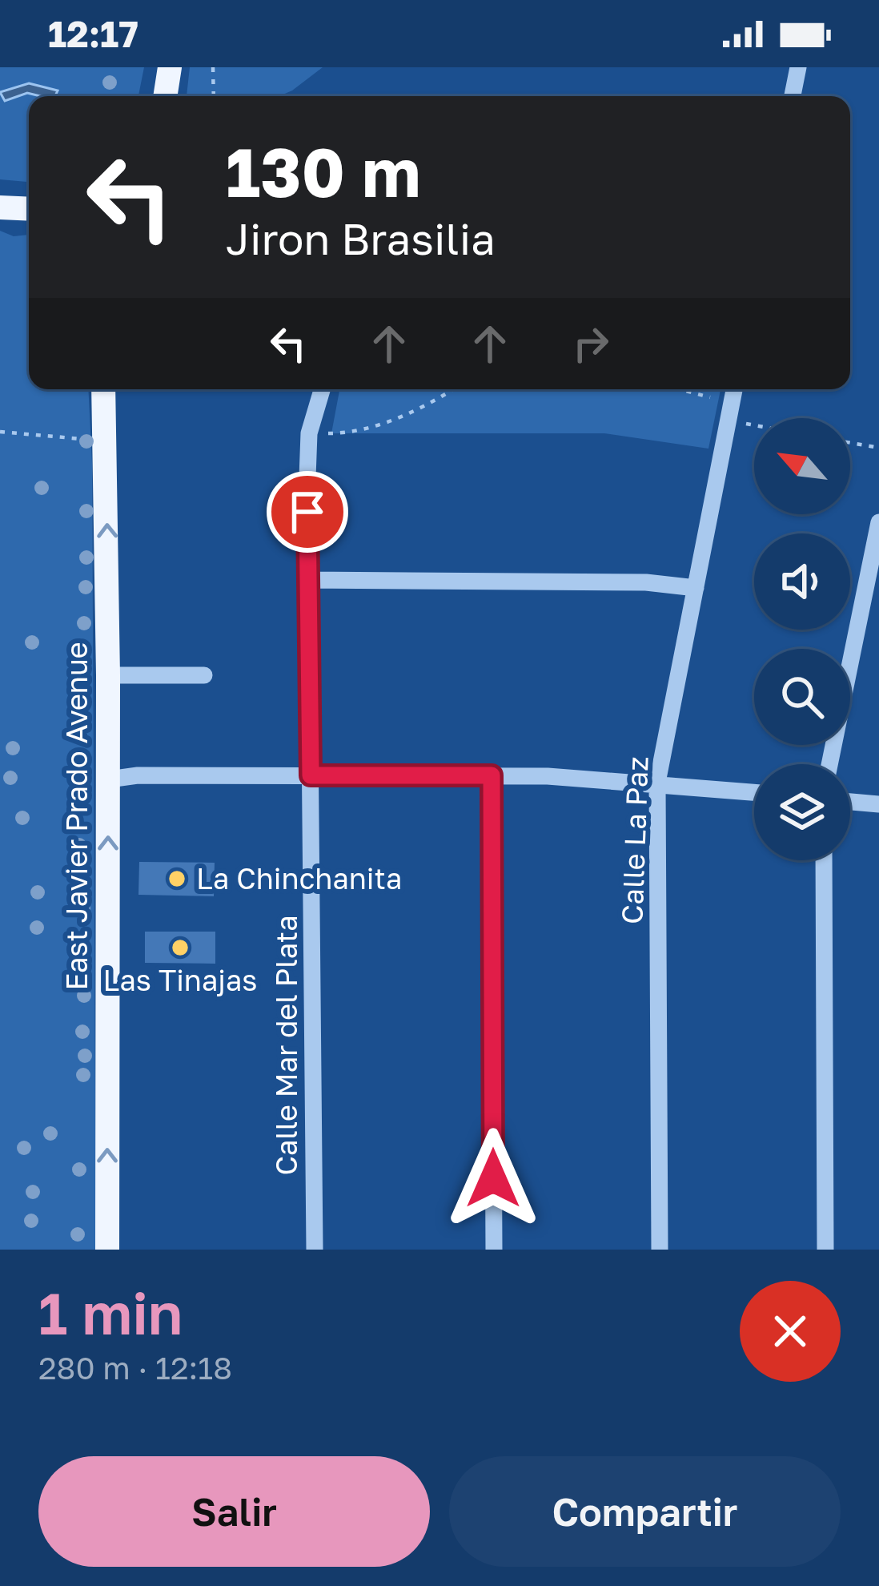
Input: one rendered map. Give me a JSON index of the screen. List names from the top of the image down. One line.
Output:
{"streets":{"main road":["East Javier Prado Avenue"],"street":["Calle La Paz","Calle Mar del Plata"]},"one_way":["East Javier Prado Avenue"],"places":["La Chinchanita","Las Tinajas"],"north":"top left","page":{"status":"12:17","turn":["130 m","Jiron Brasilia"],"heading":["1 min","280 m · 12:18"],"buttons":["Salir","Compartir"]}}
